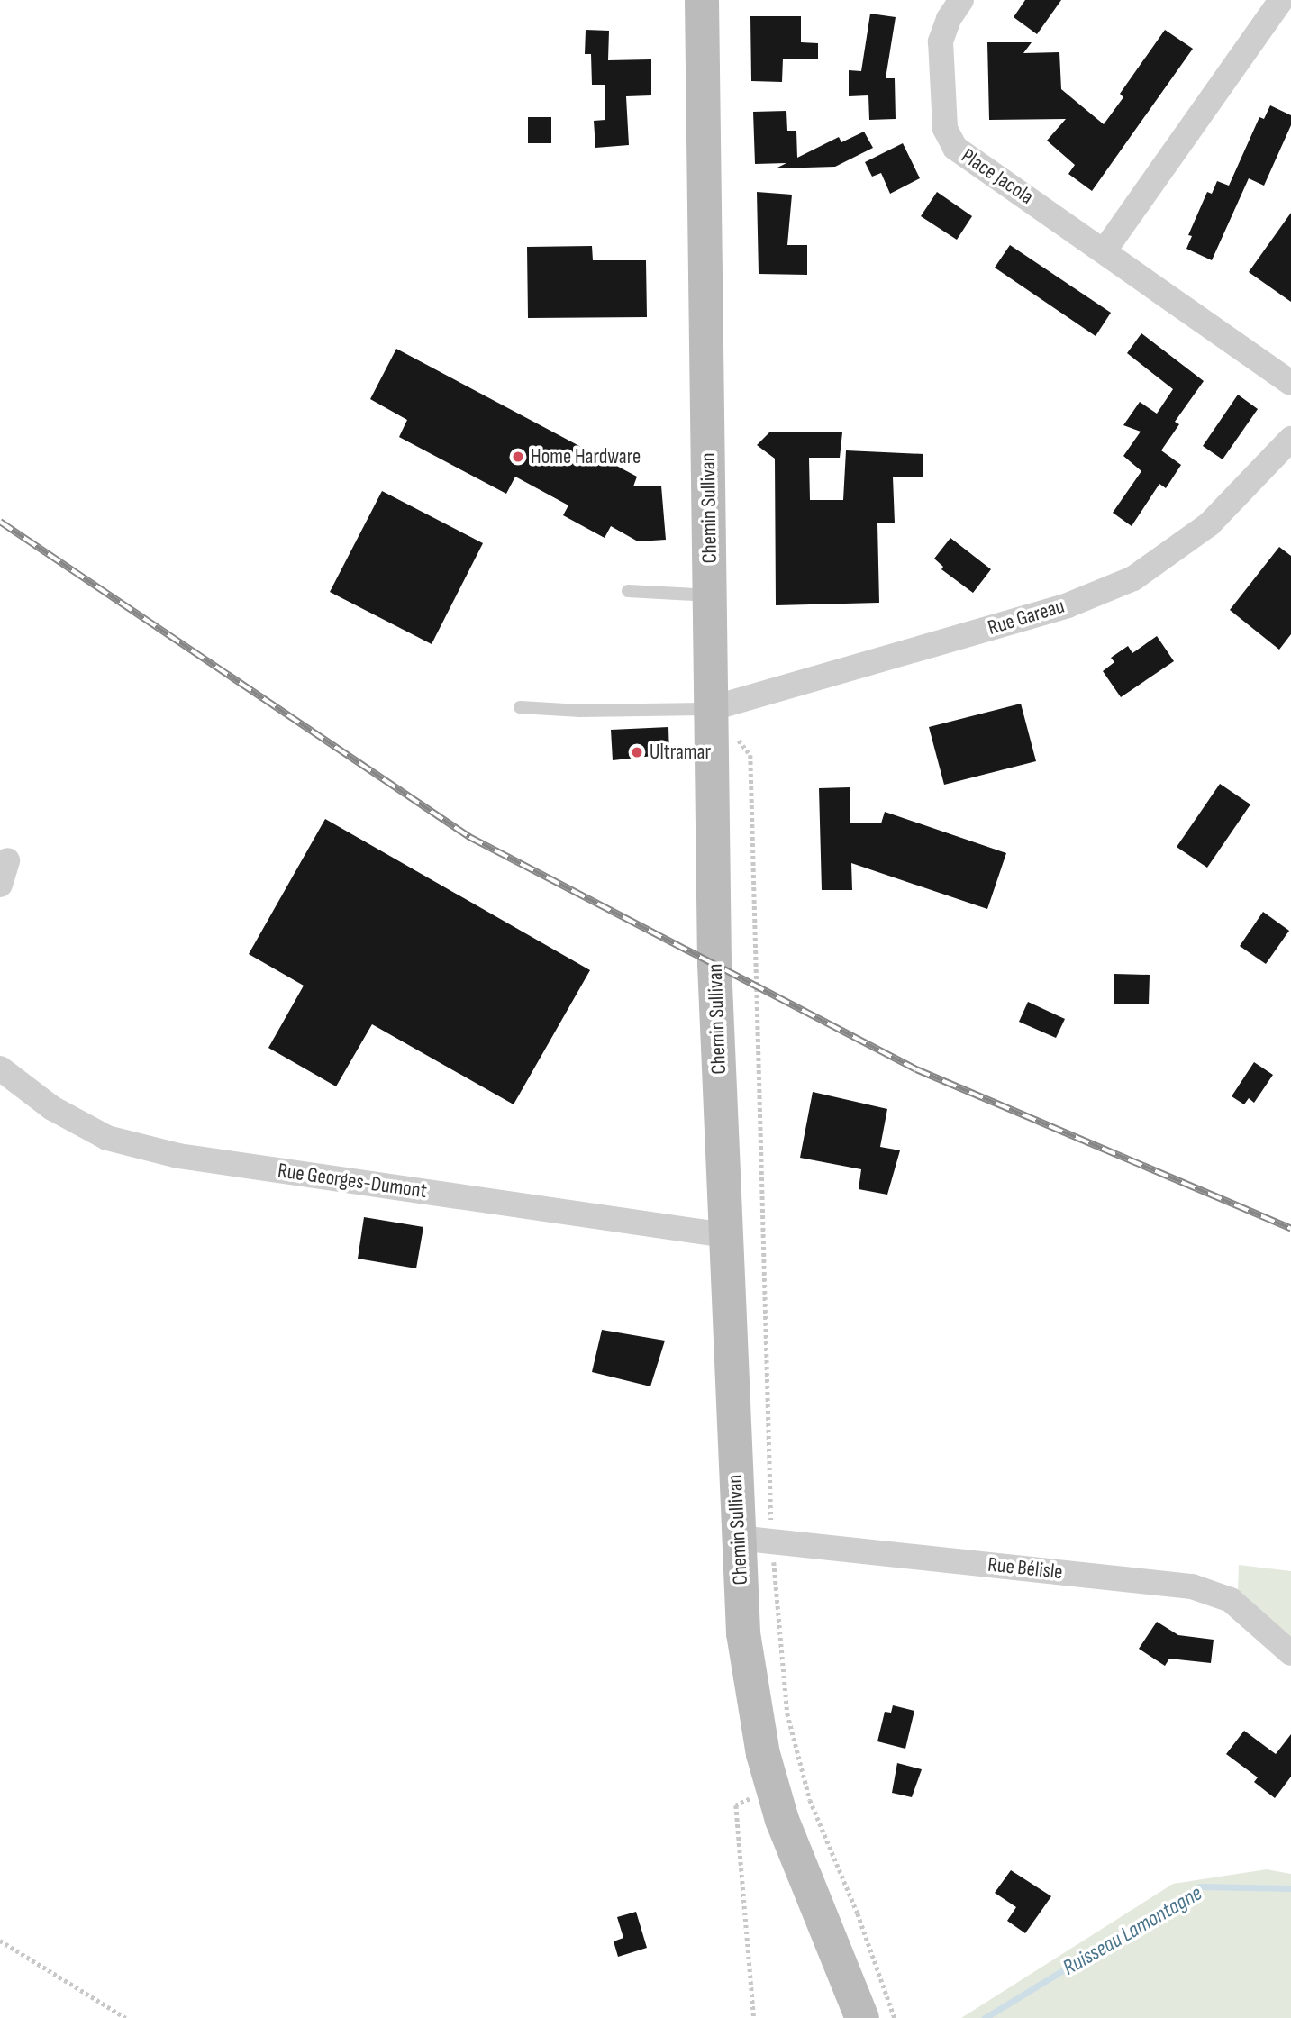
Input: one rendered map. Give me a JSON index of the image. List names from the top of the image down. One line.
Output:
{"streets":{"main road":["Chemin Sullivan"],"street":["Place Jacola","Rue Gareau","Rue Georges-Dumont","Rue Bélisle"]},"crossings":[["Chemin Sullivan","Rue Gareau"],["Chemin Sullivan","Rue Georges-Dumont"],["Chemin Sullivan","Rue Bélisle"]],"water":["Ruisseau Lamontagne"],"places":["Home Hardware","Ultramar"]}
